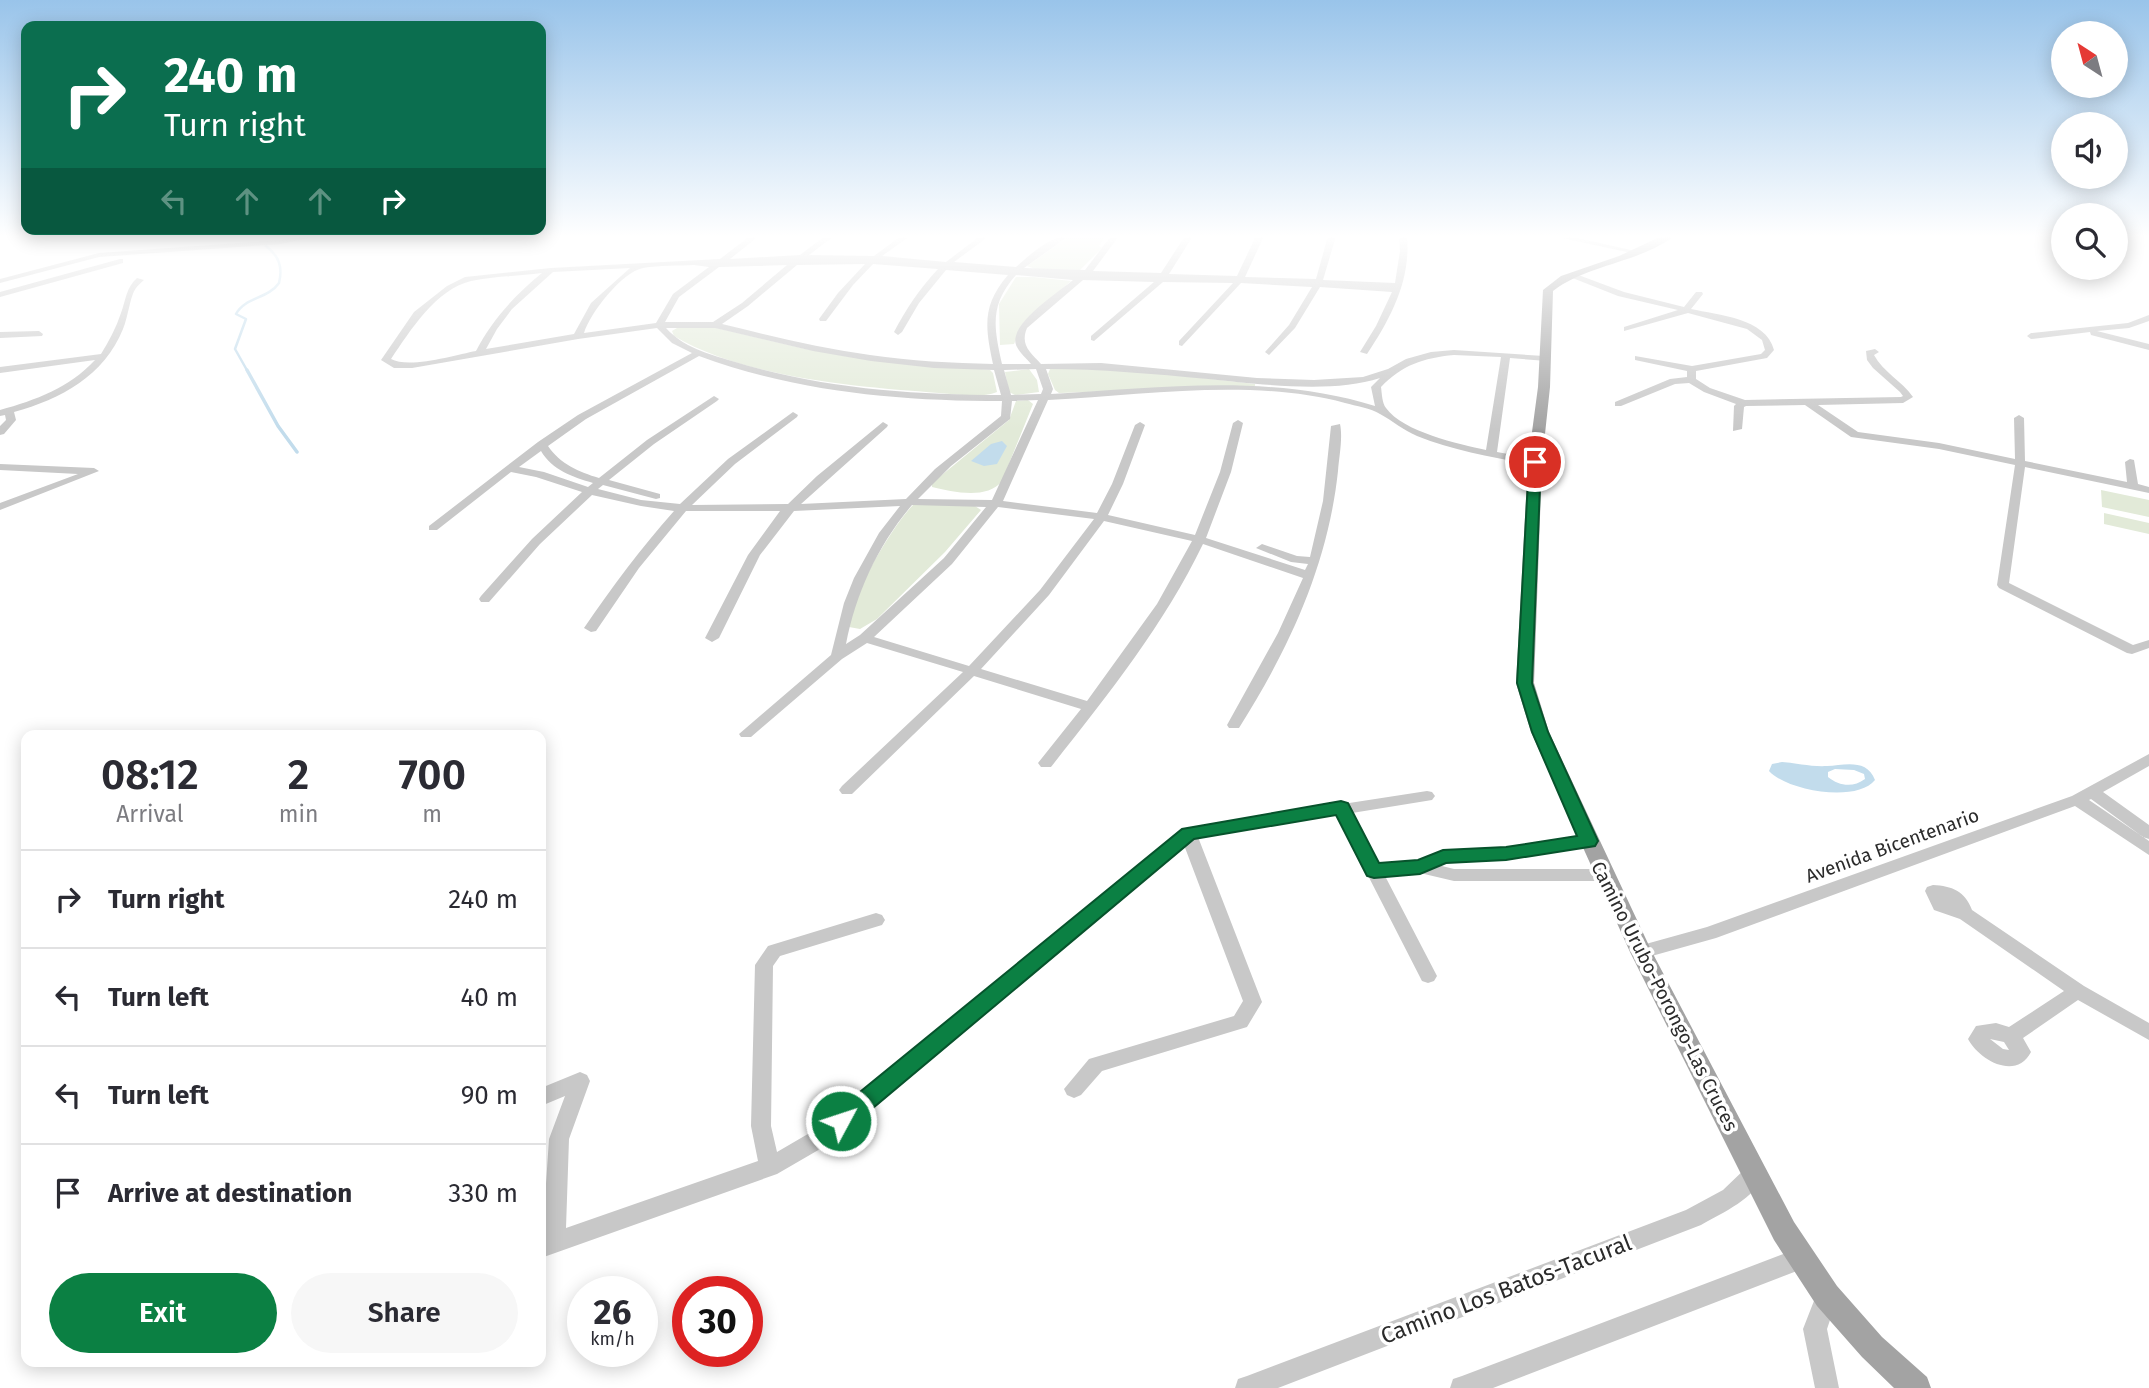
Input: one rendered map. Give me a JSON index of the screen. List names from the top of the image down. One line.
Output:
{"streets":{"main road":["Camino Urubo-Porongo-Las Cruces"],"street":["Avenida Bicentenario","Camino Los Batos-Tacural"]},"crossings":[["Avenida Bicentenario","Camino Urubo-Porongo-Las Cruces"],["Camino Urubo-Porongo-Las Cruces","Camino Los Batos-Tacural"]],"north":"top left","page":{"turn":["240 m","Turn right"],"eta":["08:12","Arrival","2","min","700","m"],"list":[{"name":"Turn right","value":"240 m"},{"name":"Turn left","value":"40 m"},{"name":"Turn left","value":"90 m"},{"name":"Arrive at destination","value":"330 m"}],"buttons":["Exit","Share"],"speed":"26 km/h","limit":"30"}}
